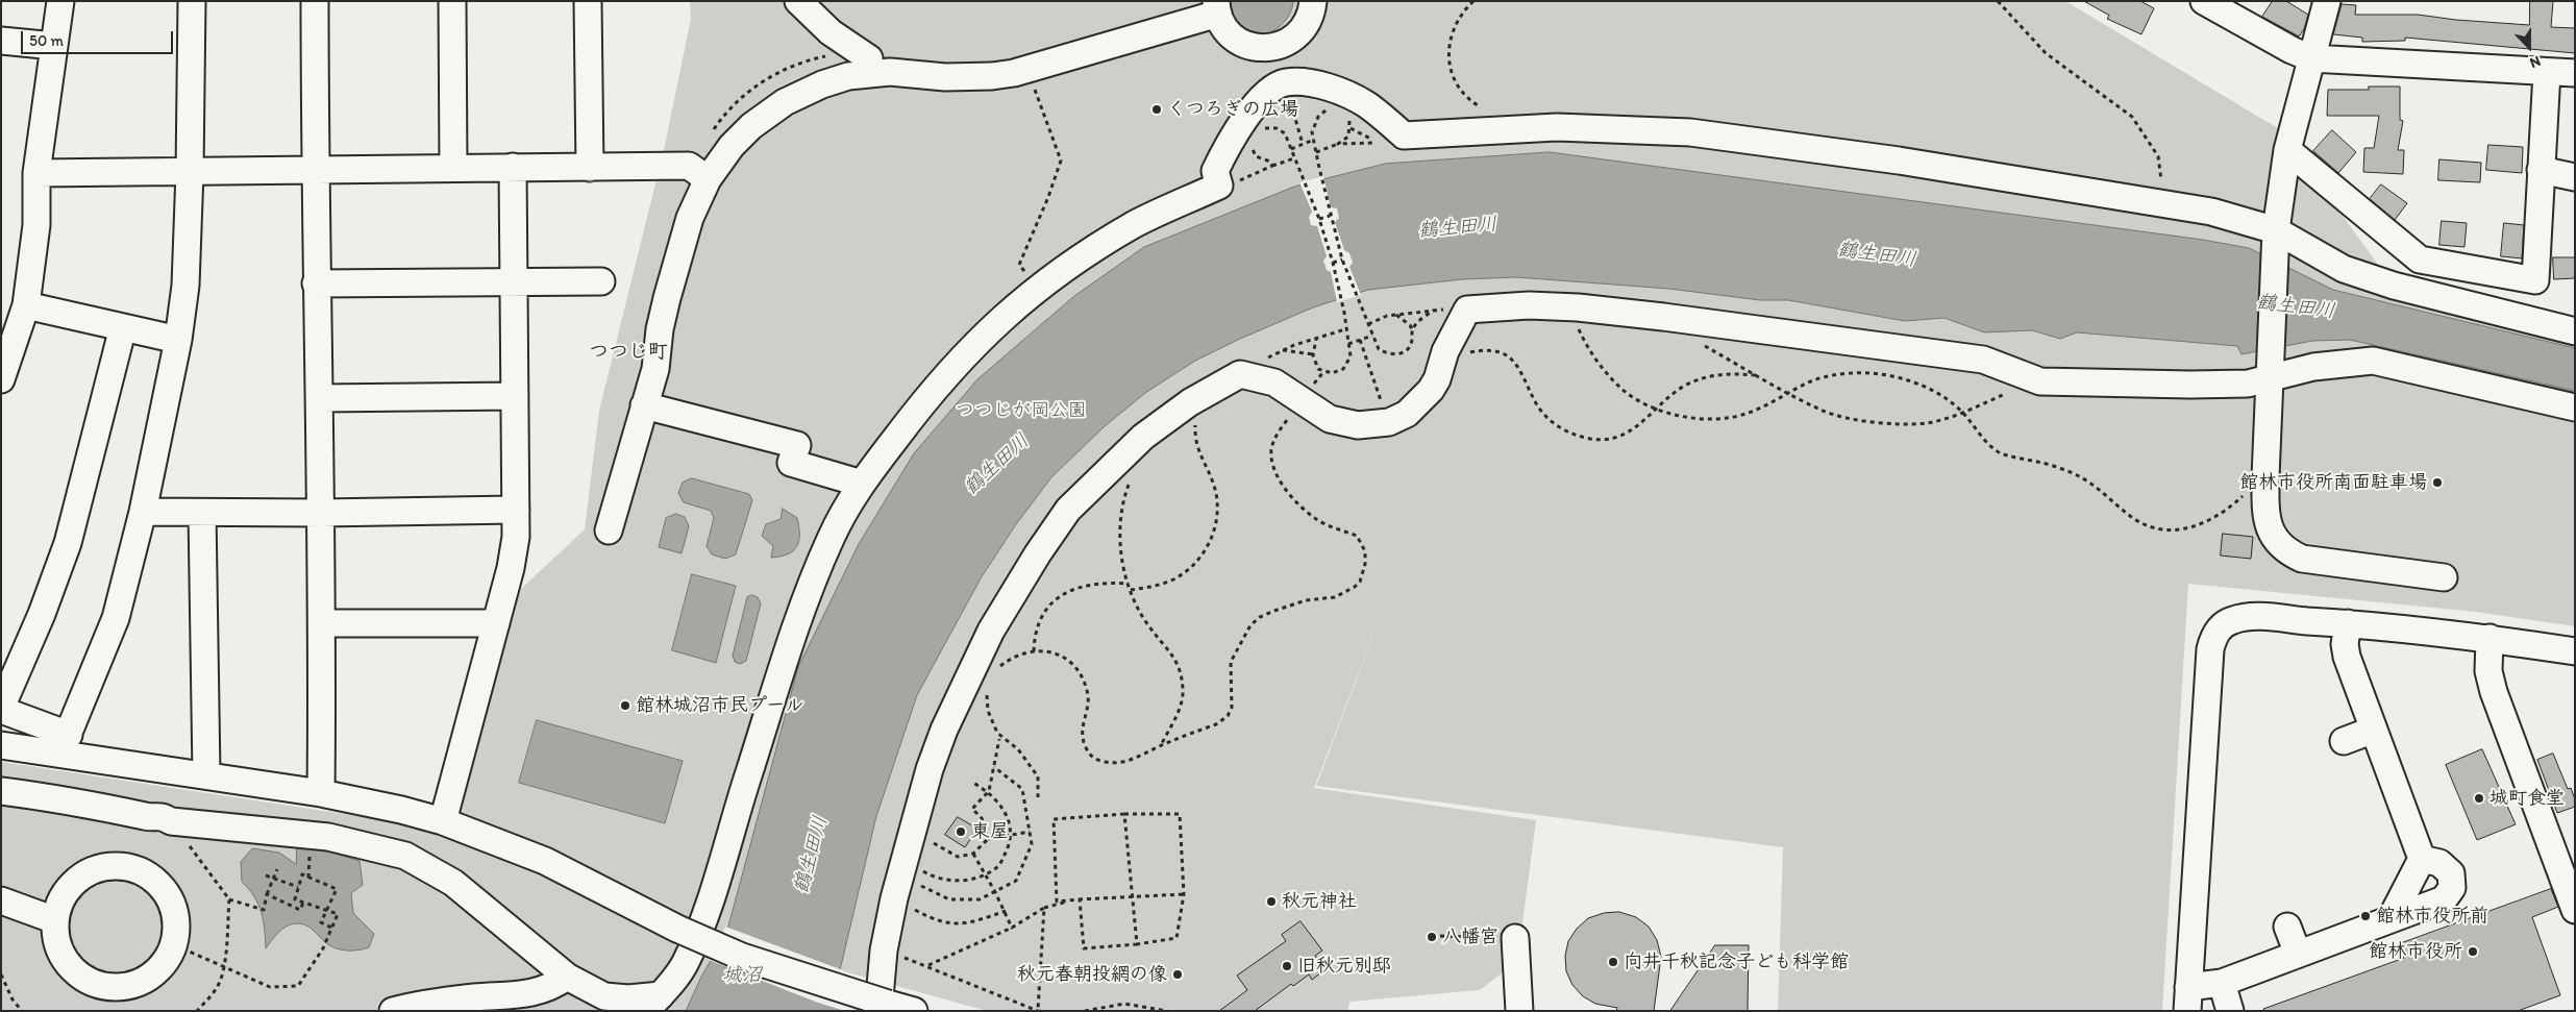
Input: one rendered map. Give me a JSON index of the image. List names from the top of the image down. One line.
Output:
{"districts":["つつじ町"],"water":["鶴生田川","城沼"],"parks":["つつじが岡公園"],"places":["くつろぎの広場","館林市役所南面駐車場","館林城沼市民プール","城町食堂","東屋","秋元神社","館林市役所前","八幡宮","館林市役所","向井千秋記念子ども科学館","旧秋元別邸","秋元春朝投網の像"],"scale_bar":"50 m","north":"bottom"}
